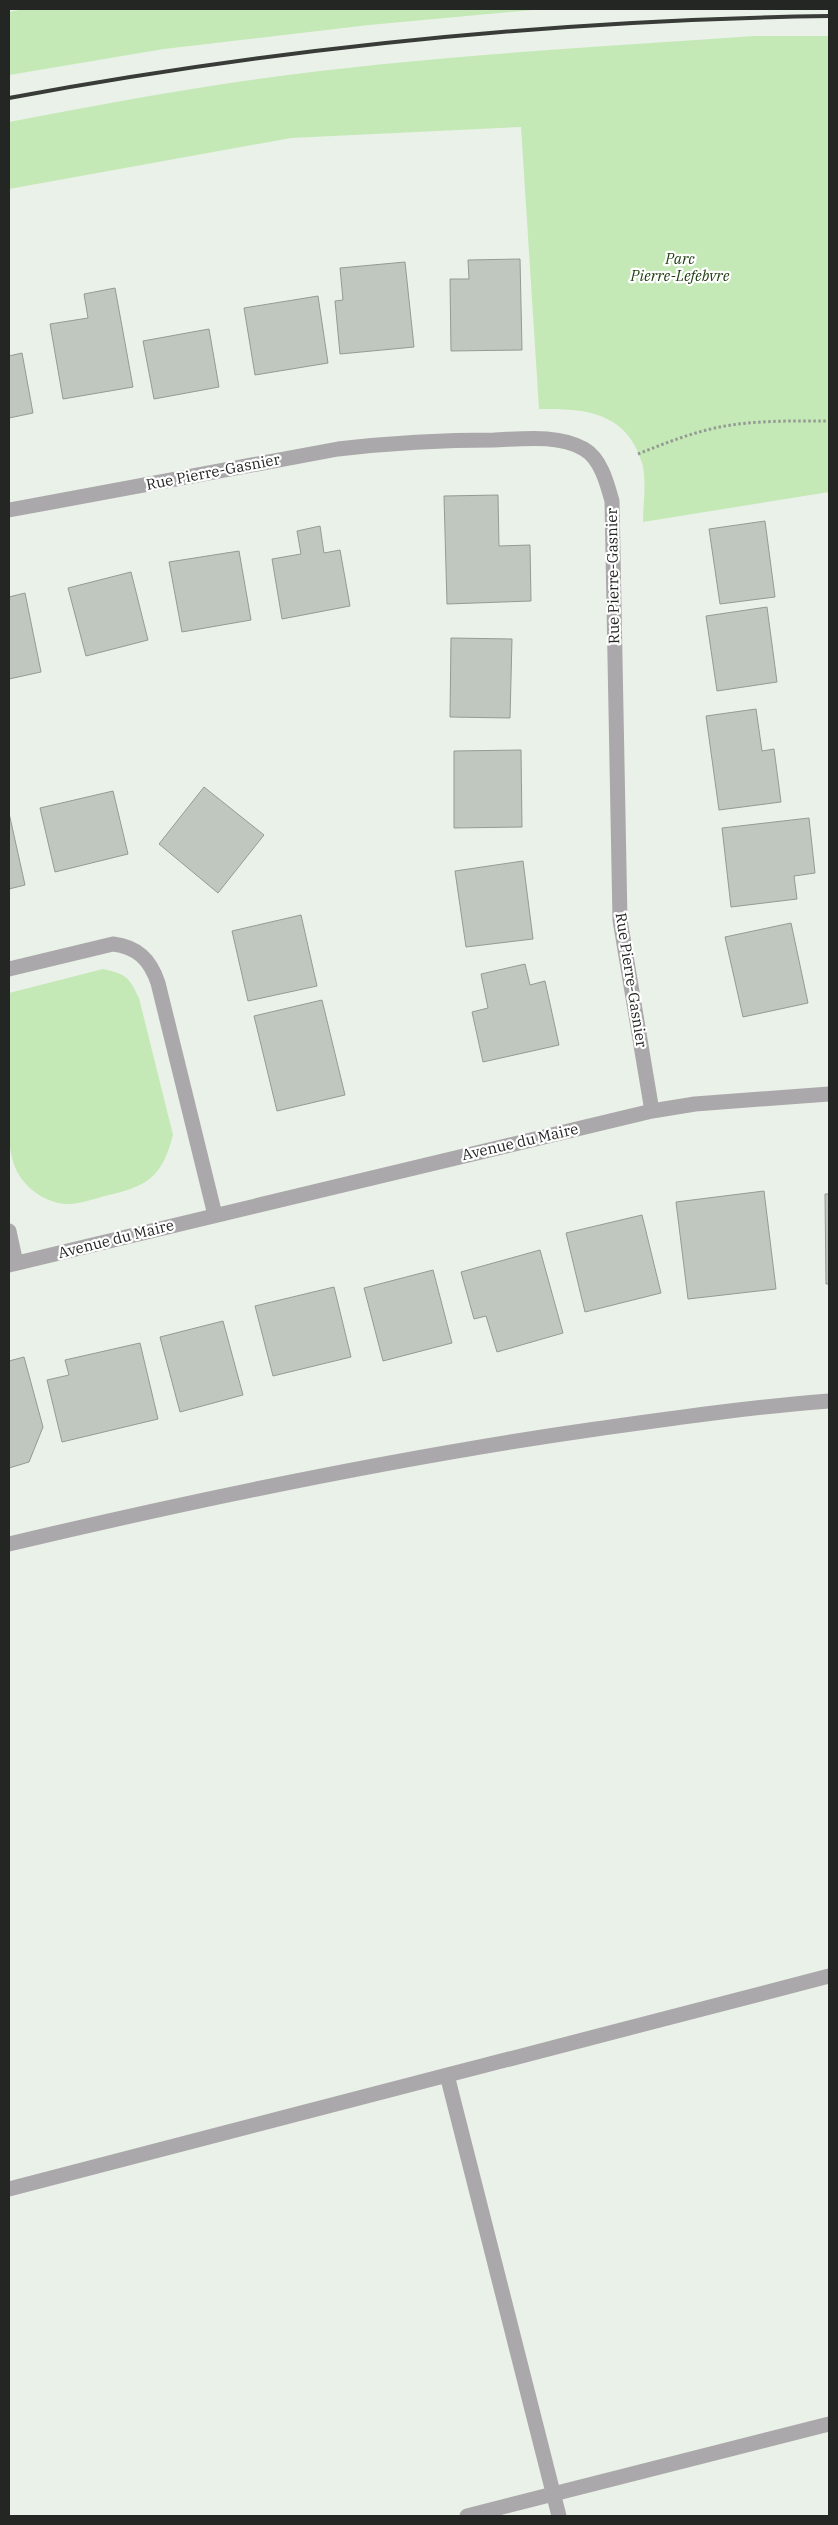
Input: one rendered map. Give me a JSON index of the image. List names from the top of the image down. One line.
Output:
{"streets":{"street":["Rue Pierre-Gasnier","Avenue du Maire"]},"crossings":[["Rue Pierre-Gasnier","Avenue du Maire"]],"parks":["Parc Pierre-Lefebvre"]}
